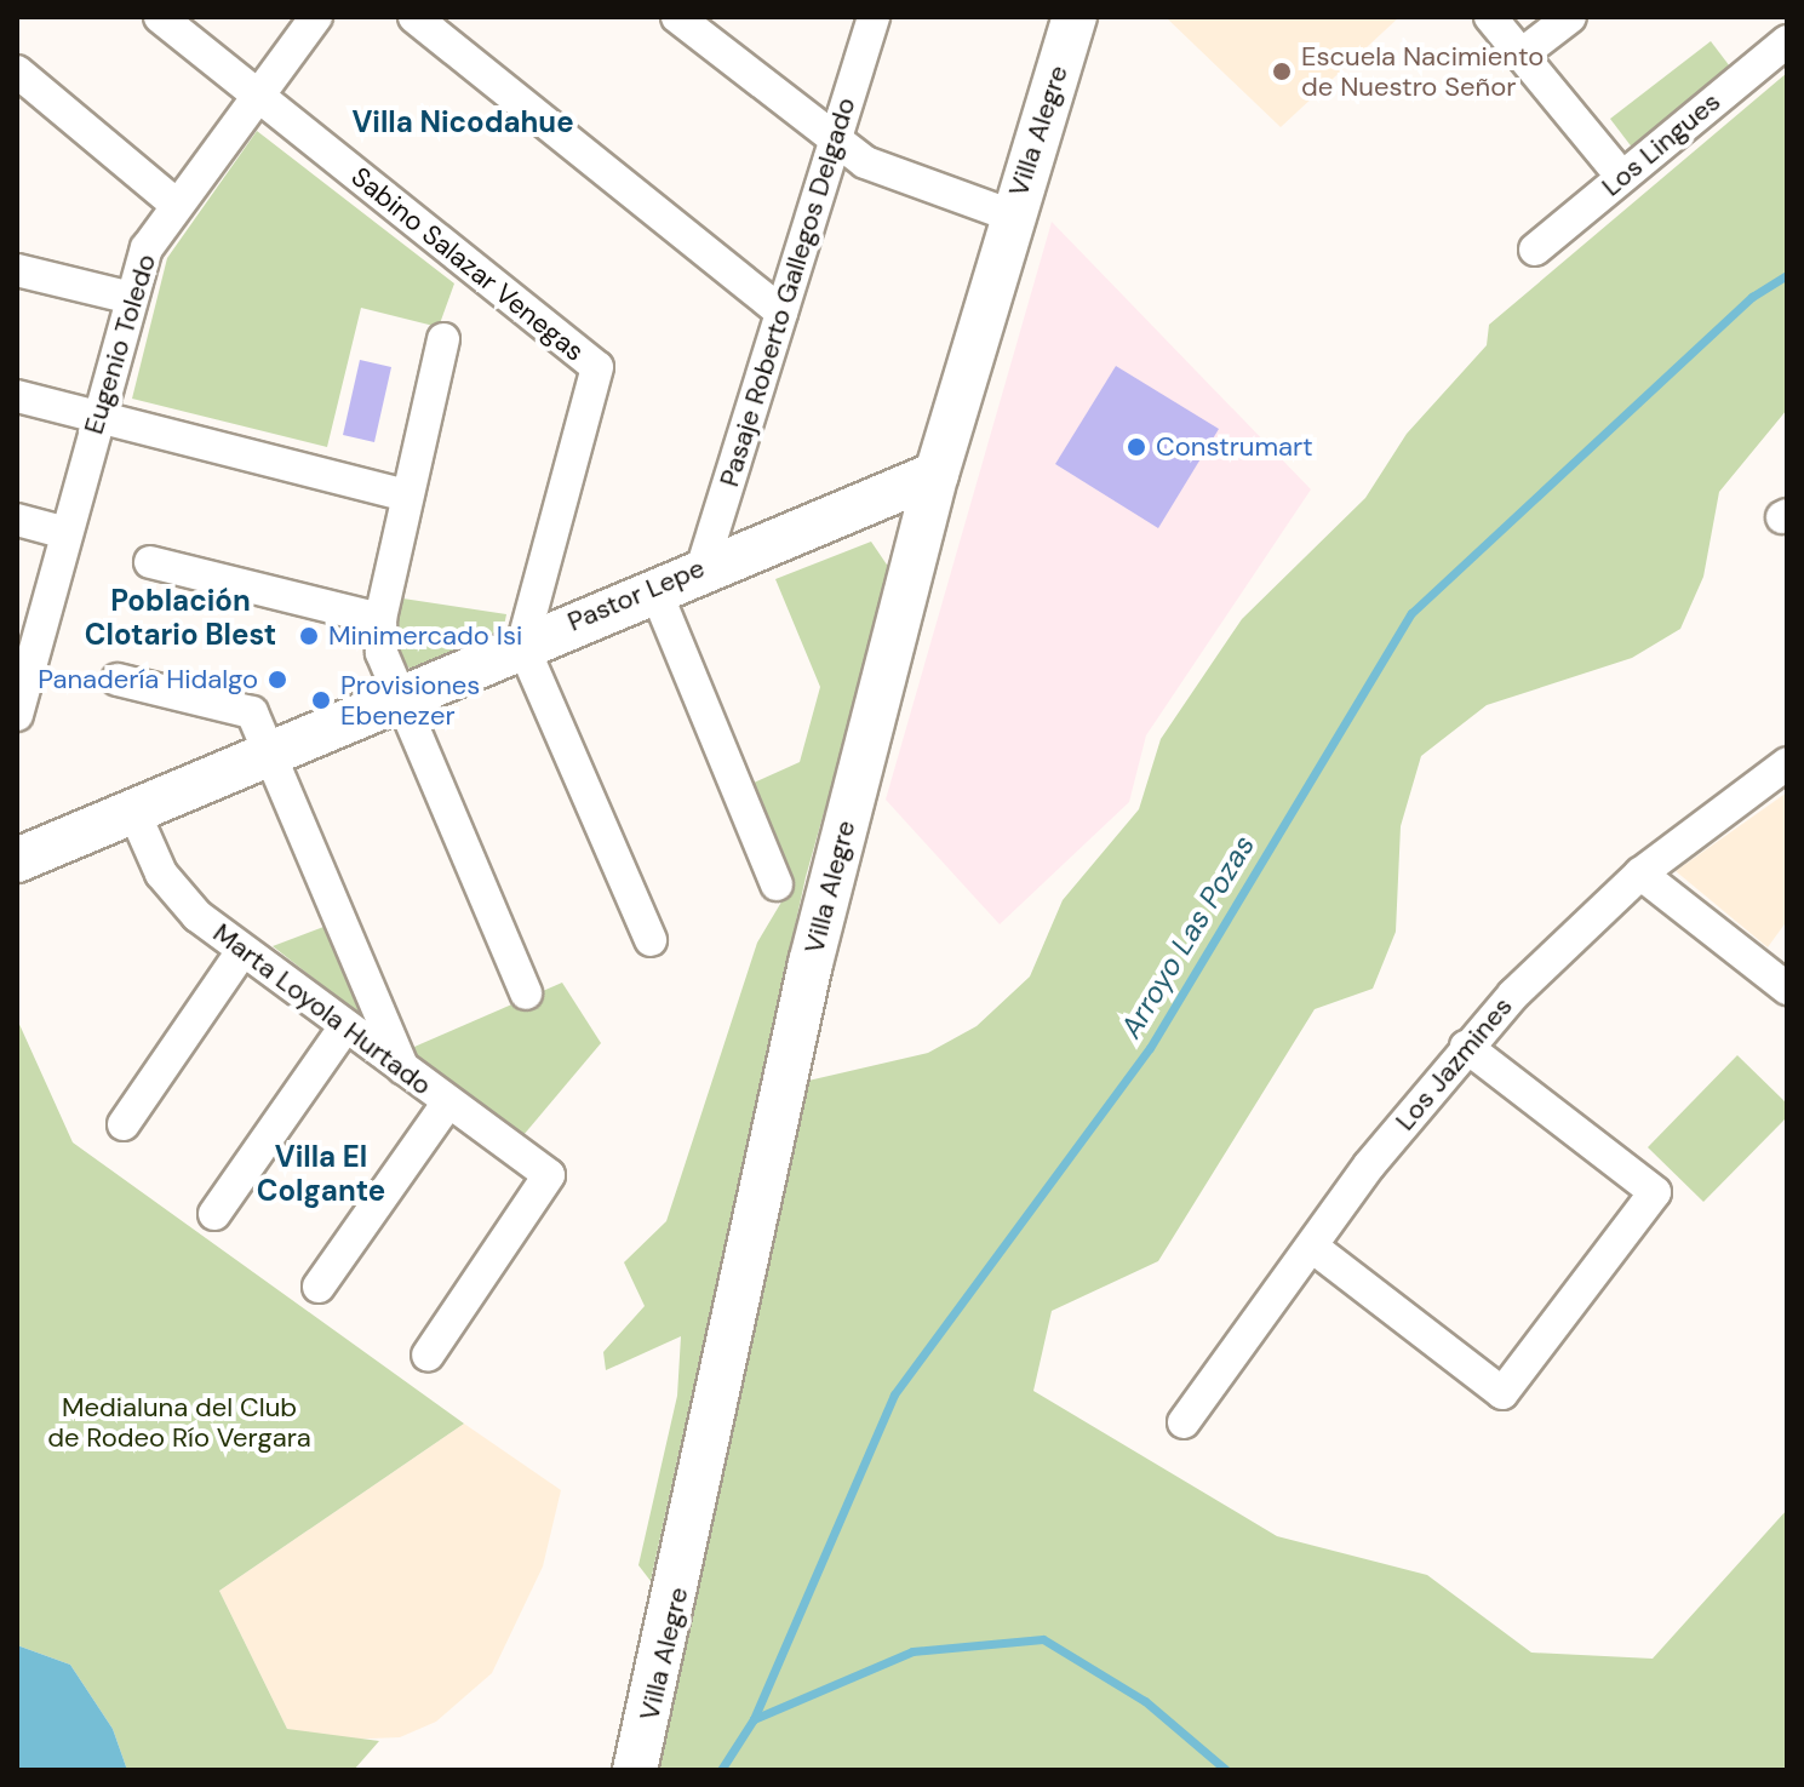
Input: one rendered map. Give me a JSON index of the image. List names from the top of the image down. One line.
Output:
{"streets":{"main road":["Villa Alegre","Pastor Lepe"],"street":["Los Lingues","Sabino Salazar Venegas","Pasaje Roberto Gallegos Delgado","Eugenio Toledo","Marta Loyola Hurtado","Los Jazmines"]},"crossings":[["Villa Alegre","Pastor Lepe"],["Sabino Salazar Venegas","Eugenio Toledo"],["Sabino Salazar Venegas","Pastor Lepe"],["Pasaje Roberto Gallegos Delgado","Pastor Lepe"],["Pastor Lepe","Marta Loyola Hurtado"]],"districts":["Villa Nicodahue","Población Clotario Blest","Villa El Colgante"],"water":["Arroyo Las Pozas"],"parks":["Medialuna del Club de Rodeo Río Vergara"],"places":["Escuela Nacimiento de Nuestro Señor","Construmart","Minimercado Isi","Panadería Hidalgo","Provisiones Ebenezer"]}
